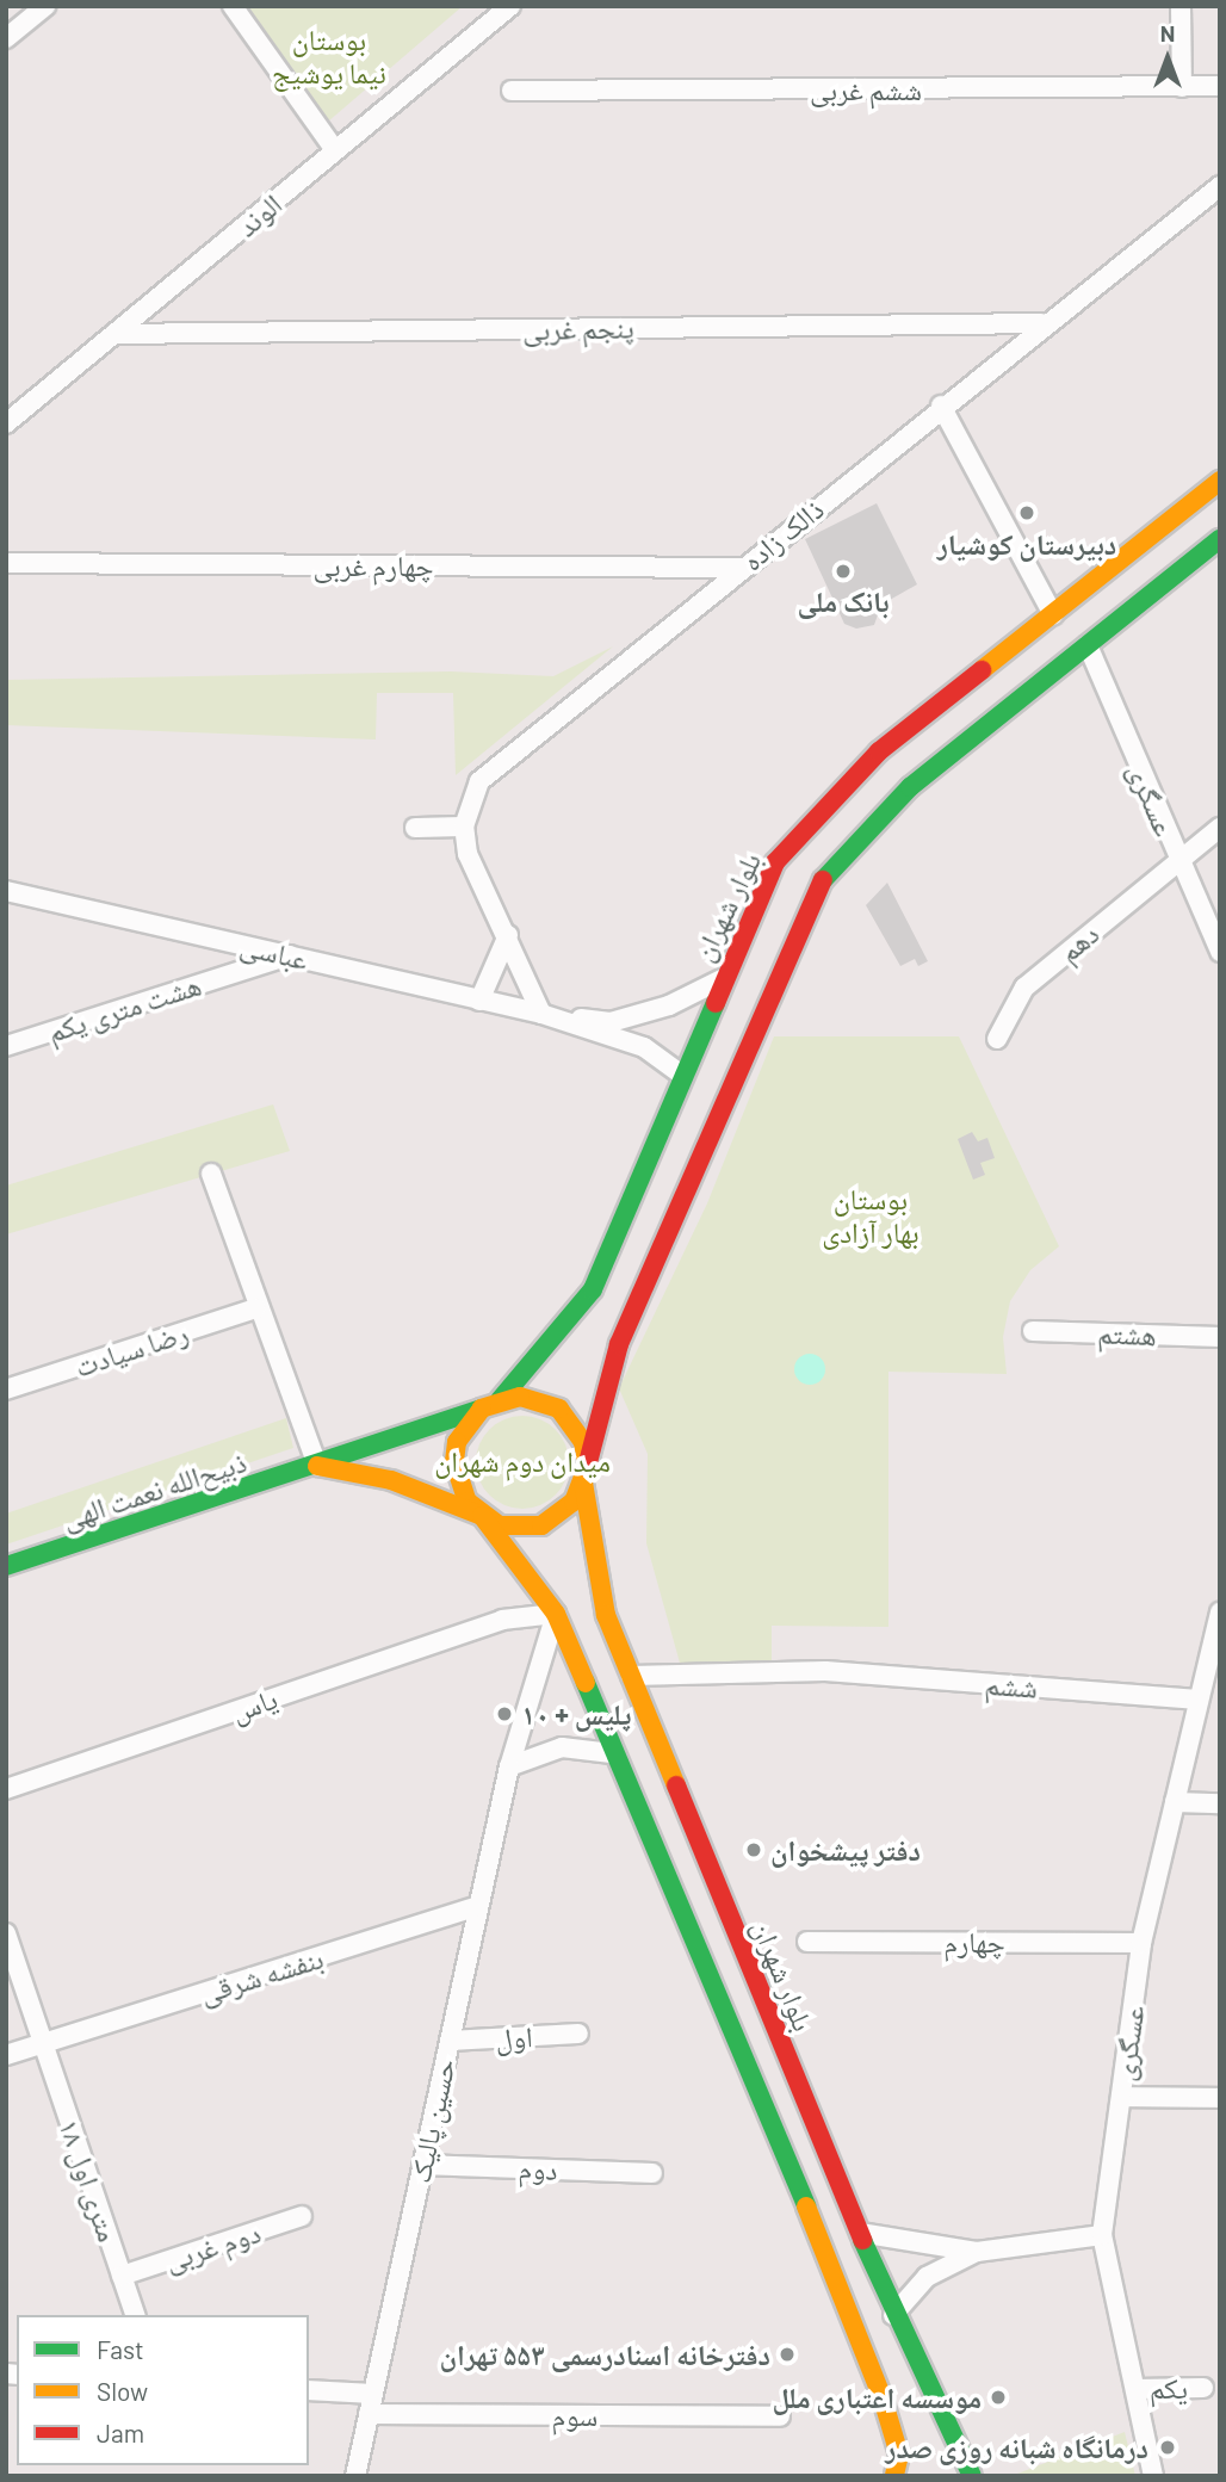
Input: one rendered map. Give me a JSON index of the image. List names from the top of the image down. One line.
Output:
{"streets":{"street":["ششم غربی","الوند","پنجم غربی","ذالک زاده","چهارم غربی","عسگری","بلوار شهران","دهم","عباسی","هشت متری یکم","هشتم","رضا سیادت","ذبیح‌الله نعمت الهی","ششم","یاس","چهارم","بنفشه شرقی","اول","حسین پالیک","دوم","۱۸ متری اول","دوم غربی","یکم","سوم"]},"crossings":[["الوند","پنجم غربی"],["پنجم غربی","ذالک زاده"],["ذالک زاده","چهارم غربی"],["عسگری","دهم"],["عسگری","ششم"],["عسگری","چهارم"],["عسگری","یکم"],["بلوار شهران","ذبیح‌الله نعمت الهی"],["بلوار شهران","ششم"],["عباسی","هشت متری یکم"],["یاس","حسین پالیک"],["بنفشه شرقی","حسین پالیک"],["بنفشه شرقی","۱۸ متری اول"],["اول","حسین پالیک"],["حسین پالیک","دوم"],["حسین پالیک","سوم"],["۱۸ متری اول","دوم غربی"]],"parks":["بوستان نیما یوشیج","بوستان بهار آزادی","میدان دوم شهران"],"places":["دبیرستان کوشیار","بانک ملی","پلیس + ۱۰","دفتر پیشخوان","دفترخانه اسنادرسمی ۵۵۳ تهران","موسسه اعتباری ملل","درمانگاه شبانه روزی صدر"],"legend":["Fast","Slow","Jam"],"north":"top"}
